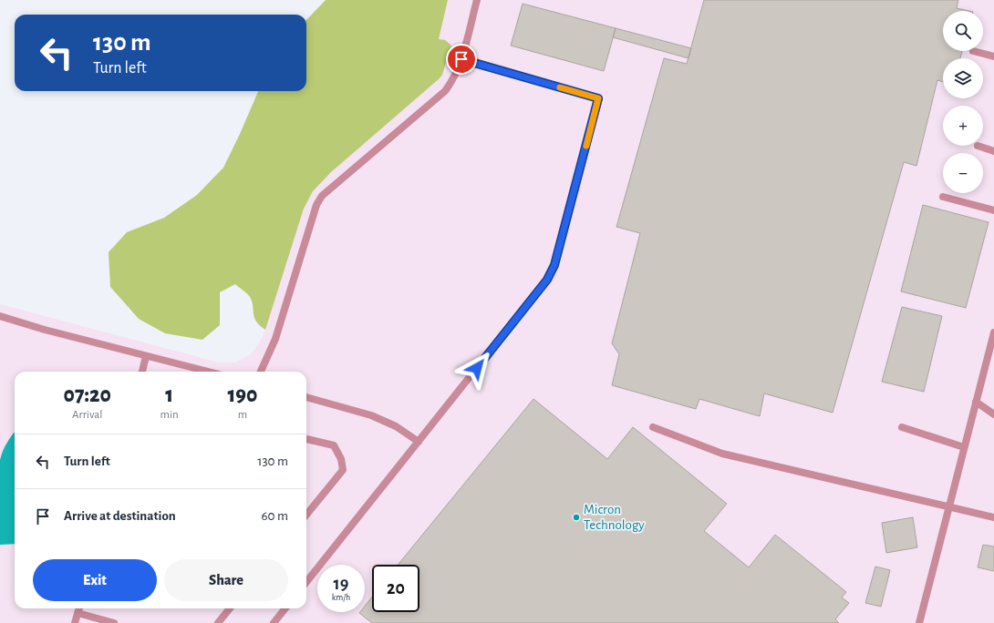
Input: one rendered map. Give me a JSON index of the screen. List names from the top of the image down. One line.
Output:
{"places":["Micron Technology"],"page":{"map_buttons":["+","−"],"turn":["130 m","Turn left"],"eta":["07:20","Arrival","1","min","190","m"],"list":[{"name":"Turn left","value":"130 m"},{"name":"Arrive at destination","value":"60 m"}],"buttons":["Exit","Share"],"speed":"19 km/h","limit":"20"}}
